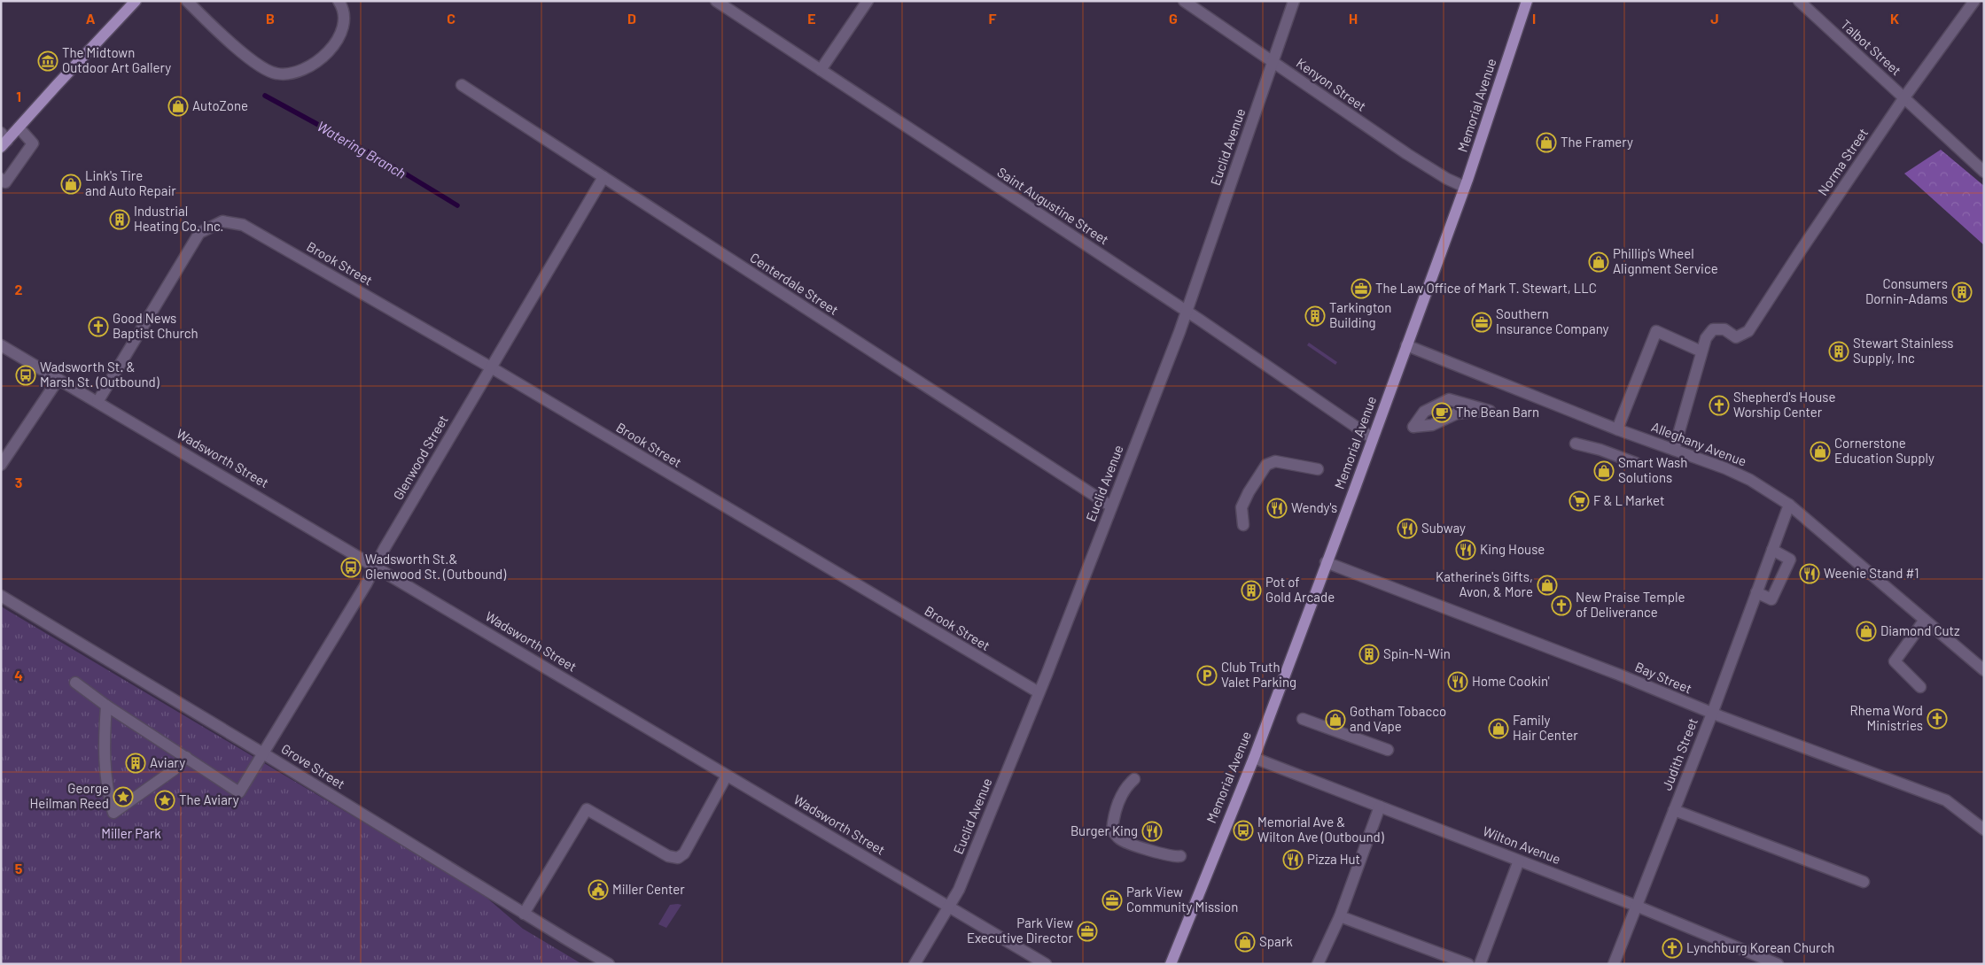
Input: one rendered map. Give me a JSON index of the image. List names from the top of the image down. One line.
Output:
{"streets":{"main road":["Memorial Avenue"],"street":["Talbot Street","Kenyon Street","Euclid Avenue","Norma Street","Saint Augustine Street","Brook Street","Centerdale Street","Alleghany Avenue","Glenwood Street","Wadsworth Street","Bay Street","Judith Street","Grove Street","Wilton Avenue"]},"crossings":[["Talbot Street","Norma Street"],["Kenyon Street","Memorial Avenue"],["Kenyon Street","Euclid Avenue"],["Memorial Avenue","Saint Augustine Street"],["Memorial Avenue","Alleghany Avenue"],["Memorial Avenue","Bay Street"],["Memorial Avenue","Wilton Avenue"],["Euclid Avenue","Saint Augustine Street"],["Euclid Avenue","Brook Street"],["Euclid Avenue","Centerdale Street"],["Euclid Avenue","Wadsworth Street"],["Brook Street","Glenwood Street"],["Brook Street","Wadsworth Street"],["Centerdale Street","Glenwood Street"],["Alleghany Avenue","Judith Street"],["Glenwood Street","Wadsworth Street"],["Glenwood Street","Grove Street"],["Bay Street","Judith Street"],["Judith Street","Wilton Avenue"]],"water":["Watering Branch"],"parks":["Miller Park"],"places":{"museum":["The Midtown Outdoor Art Gallery"],"shop":["AutoZone","The Framery","Link's Tire and Auto Repair","Phillip's Wheel Alignment Service","Cornerstone Education Supply","Smart Wash Solutions","Katherine's Gifts, Avon, & More","Diamond Cutz","Gotham Tobacco and Vape","Family Hair Center","Spark"],"building":["Industrial Heating Co. Inc.","Consumers Dornin-Adams","Tarkington Building","Stewart Stainless Supply, Inc","Pot of Gold Arcade","Spin-N-Win","Aviary"],"office":["The Law Office of Mark T. Stewart, LLC","Southern Insurance Company","Park View Community Mission","Park View Executive Director"],"church":["Good News Baptist Church","Shepherd's House Worship Center","New Praise Temple of Deliverance","Rhema Word Ministries","Lynchburg Korean Church"],"bus stop":["Wadsworth St. & Marsh St. (Outbound)","Wadsworth St.& Glenwood St. (Outbound)","Memorial Ave & Wilton Ave (Outbound)"],"cafe":["The Bean Barn"],"supermarket":["F & L Market"],"restaurant":["Wendy's","Subway","King House","Weenie Stand #1","Home Cookin'","Burger King","Pizza Hut"],"parking":["Club Truth Valet Parking"],"place":["George Heilman Reed","The Aviary"],"public building":["Miller Center"]},"grid":{"columns":["A","B","C","D","E","F","G","H","I","J","K"],"rows":["1","2","3","4","5"]}}
